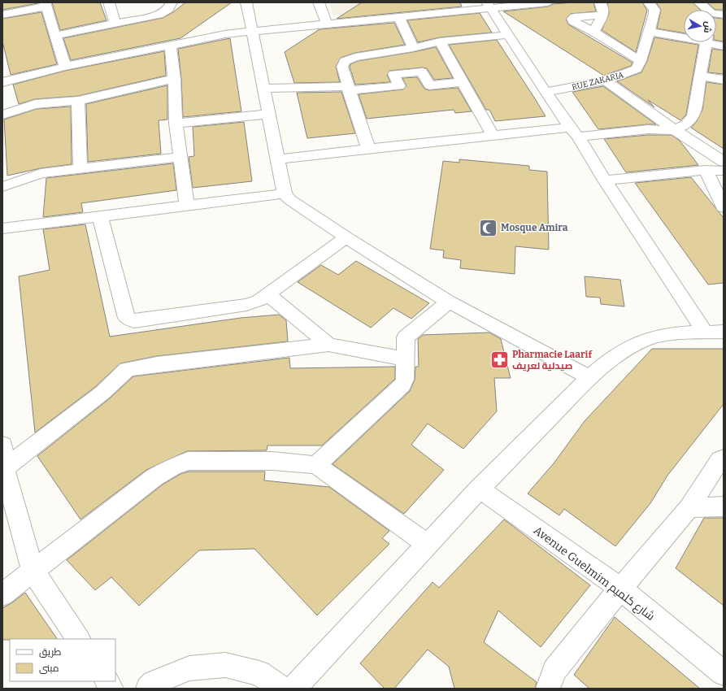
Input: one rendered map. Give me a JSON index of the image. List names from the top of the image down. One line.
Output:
{"streets":{"street":["RUE ZAKARIA","Avenue Guelmim شارع كلميم"]},"places":{"mosque":["Mosque Amira"],"pharmacy":["Pharmacie Laarif صيدلية لعريف"]},"legend":["طريق","مبنى"],"north":"right"}
